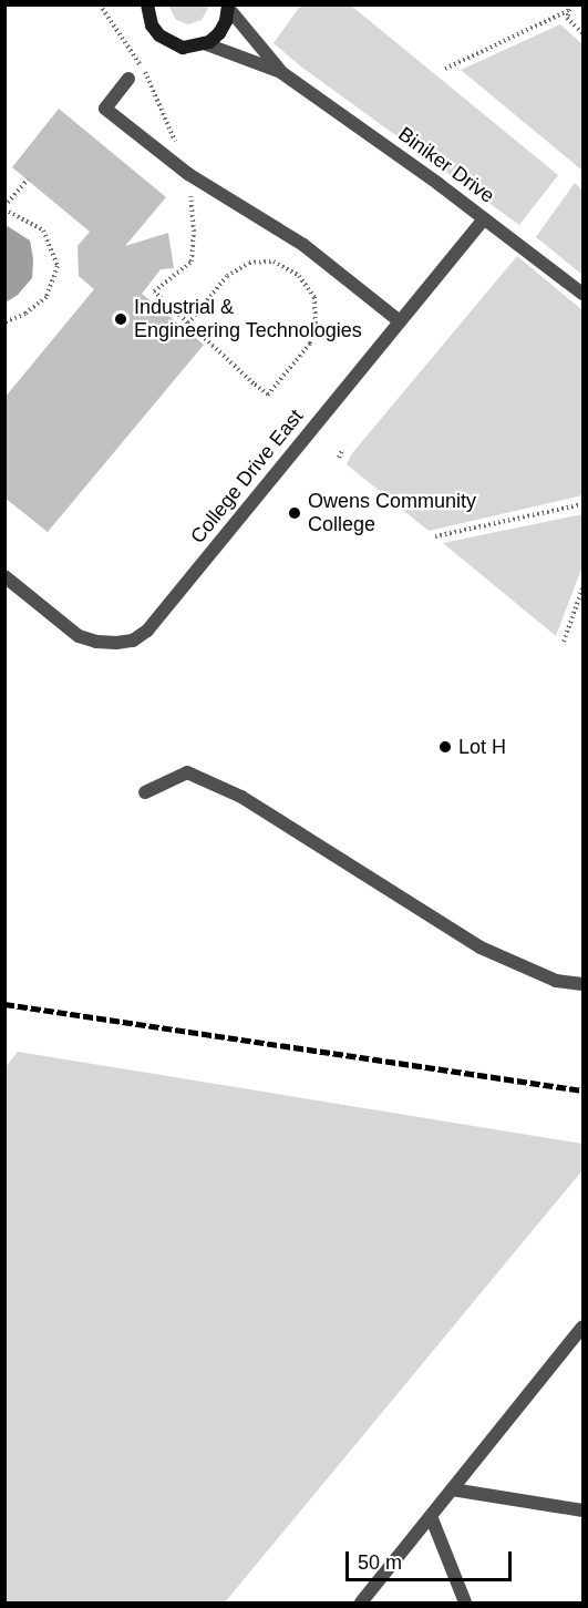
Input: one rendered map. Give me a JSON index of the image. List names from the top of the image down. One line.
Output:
{"streets":{"street":["Biniker Drive","College Drive East"]},"crossings":[["Biniker Drive","College Drive East"]],"places":["Industrial & Engineering Technologies","Owens Community College","Lot H"],"scale_bar":"50 m"}
